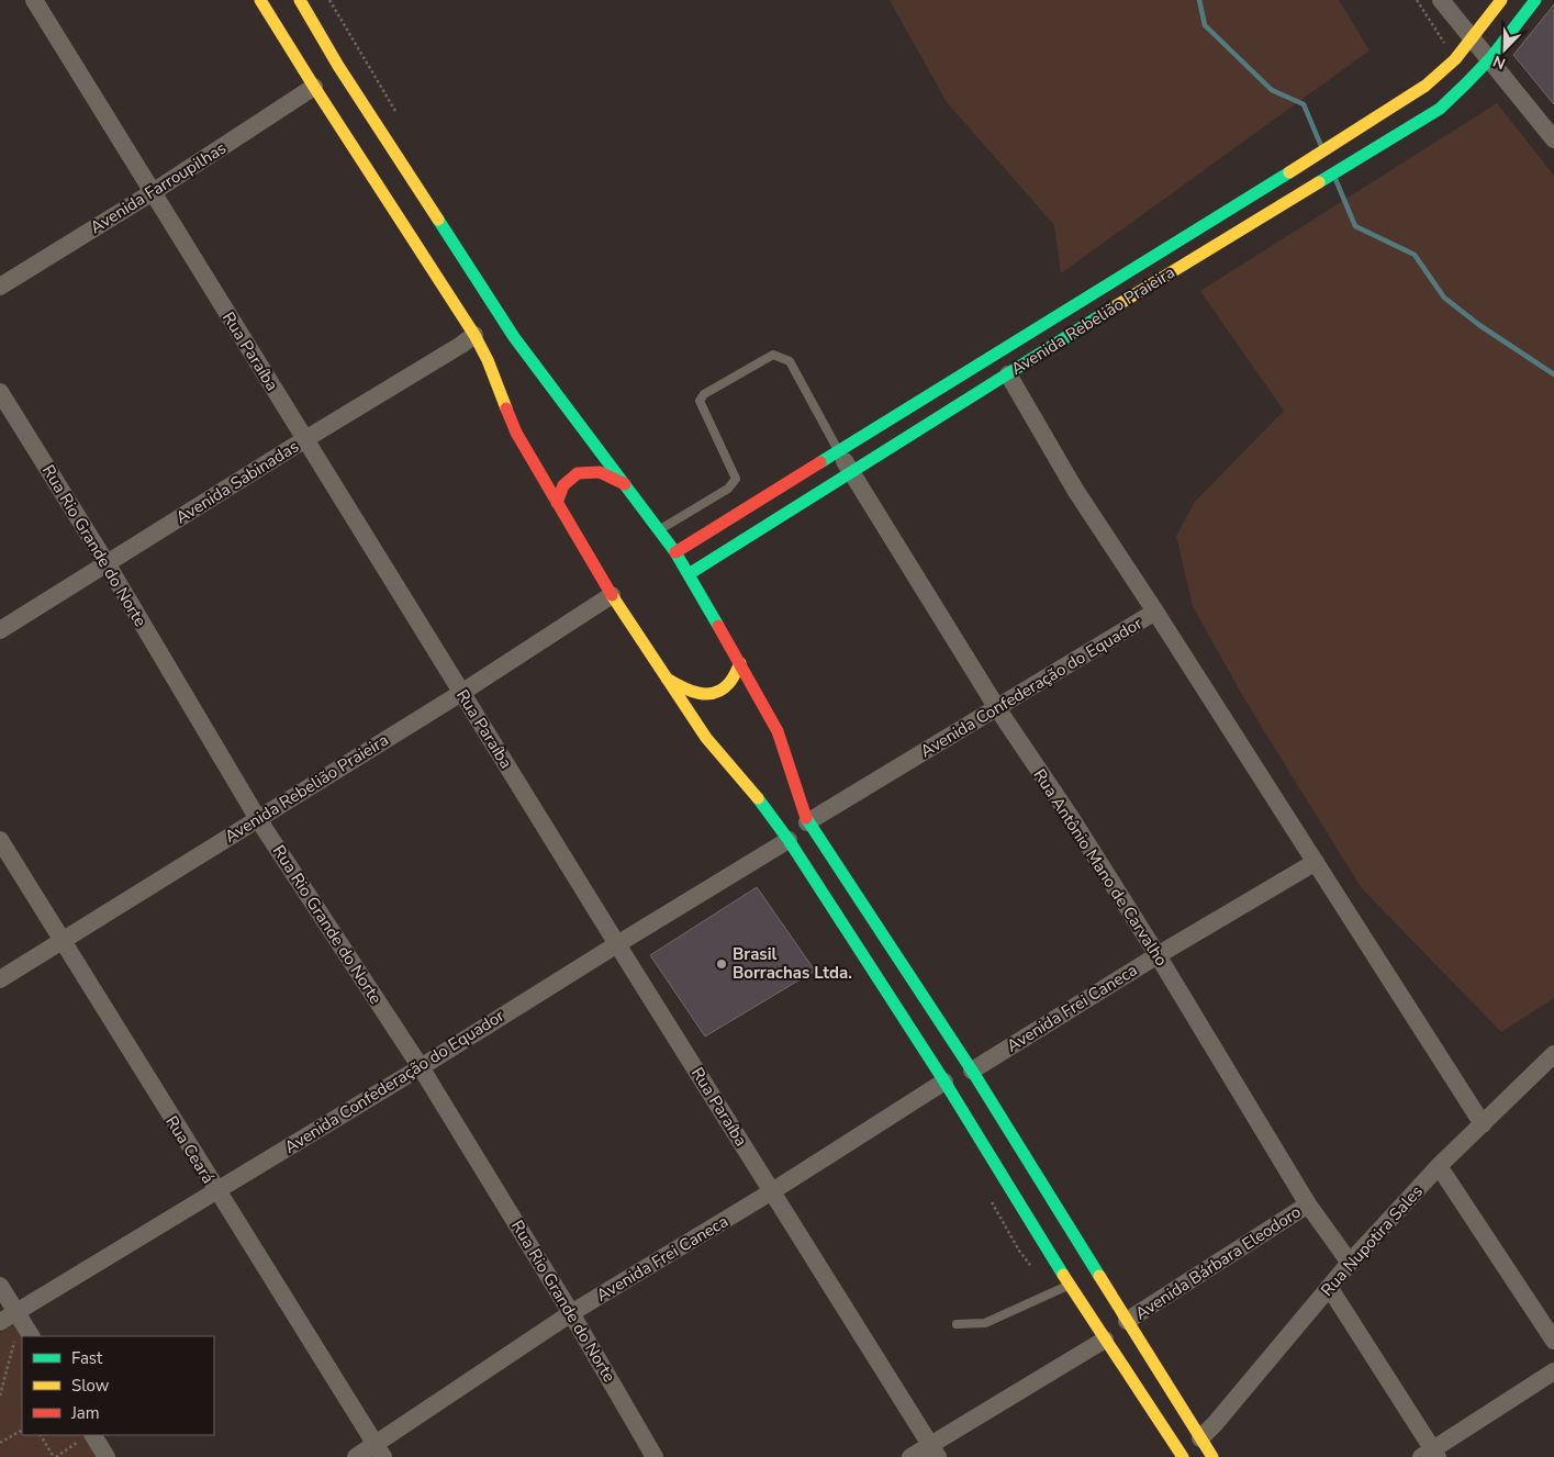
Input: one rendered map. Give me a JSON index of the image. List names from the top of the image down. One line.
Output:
{"streets":{"main road":["Avenida Rebelião Praieira"],"street":["Avenida Farroupilhas","Rua Paraíba","Avenida Sabinadas","Rua Rio Grande do Norte","Avenida Confederação do Equador","Rua Antônio Mano de Carvalho","Avenida Frei Caneca","Rua Ceará","Rua Nupotira Sales","Avenida Bárbara Eleodoro"]},"crossings":[["Avenida Farroupilhas","Rua Paraíba"],["Avenida Rebelião Praieira","Rua Paraíba"],["Avenida Rebelião Praieira","Rua Rio Grande do Norte"],["Avenida Rebelião Praieira","Avenida Confederação do Equador"],["Avenida Rebelião Praieira","Rua Antônio Mano de Carvalho"],["Avenida Rebelião Praieira","Rua Ceará"],["Rua Paraíba","Avenida Sabinadas"],["Rua Paraíba","Avenida Confederação do Equador"],["Rua Paraíba","Avenida Frei Caneca"],["Avenida Sabinadas","Rua Rio Grande do Norte"],["Rua Rio Grande do Norte","Avenida Confederação do Equador"],["Rua Rio Grande do Norte","Avenida Frei Caneca"],["Avenida Confederação do Equador","Rua Antônio Mano de Carvalho"],["Avenida Confederação do Equador","Rua Ceará"],["Rua Antônio Mano de Carvalho","Avenida Frei Caneca"],["Rua Antônio Mano de Carvalho","Rua Nupotira Sales"],["Rua Antônio Mano de Carvalho","Avenida Bárbara Eleodoro"],["Avenida Frei Caneca","Rua Ceará"]],"places":["Brasil Borrachas Ltda."],"legend":["Fast","Slow","Jam"],"north":"bottom left"}
